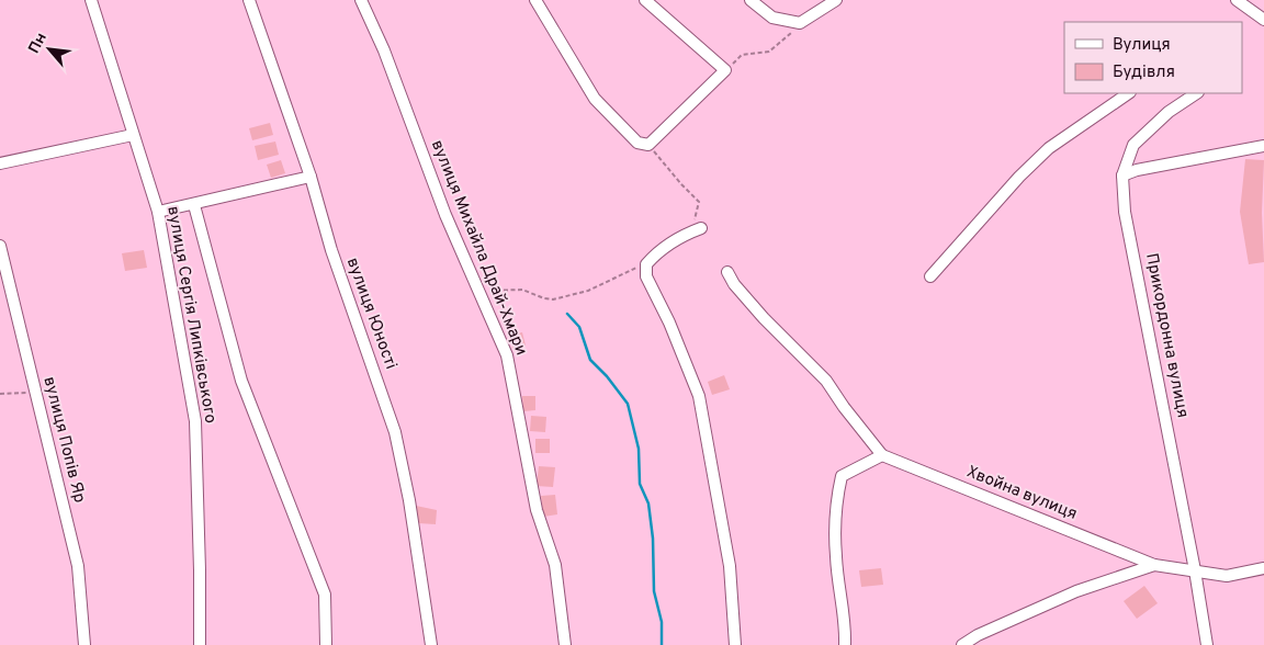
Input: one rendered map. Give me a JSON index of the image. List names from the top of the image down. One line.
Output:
{"streets":{"street":["вулиця Михайла Драй-Хмари","вулиця Юності","вулиця Сергія Липківського","Прикордонна вулиця","вулиця Попів Яр","Хвойна вулиця"]},"legend":["Вулиця","Будівля"],"north":"top left"}
